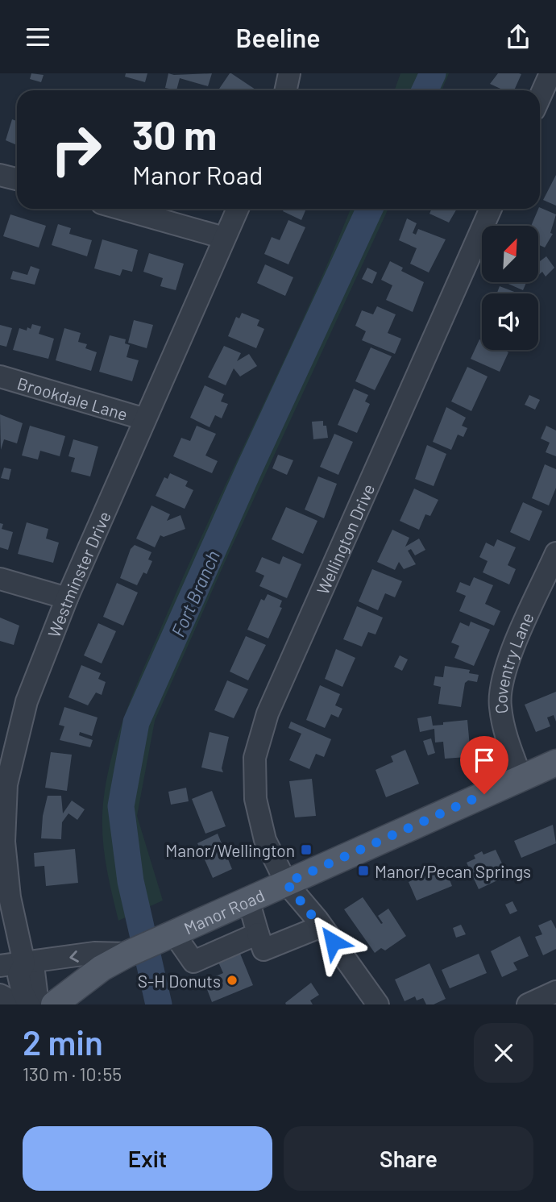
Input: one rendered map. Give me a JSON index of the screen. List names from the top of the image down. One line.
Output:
{"streets":{"main road":["Manor Road"],"street":["Brookdale Lane","Wellington Drive","Westminster Drive","Coventry Lane"]},"crossings":[["Brookdale Lane","Westminster Drive"],["Wellington Drive","Manor Road"],["Coventry Lane","Manor Road"]],"water":["Fort Branch"],"places":{"transit":["Manor/Wellington","Manor/Pecan Springs"],"other":["S-H Donuts"]},"north":"top right","page":{"header":"Beeline","turn":["30 m","Manor Road"],"heading":["2 min","130 m · 10:55"],"buttons":["Exit","Share"]}}
